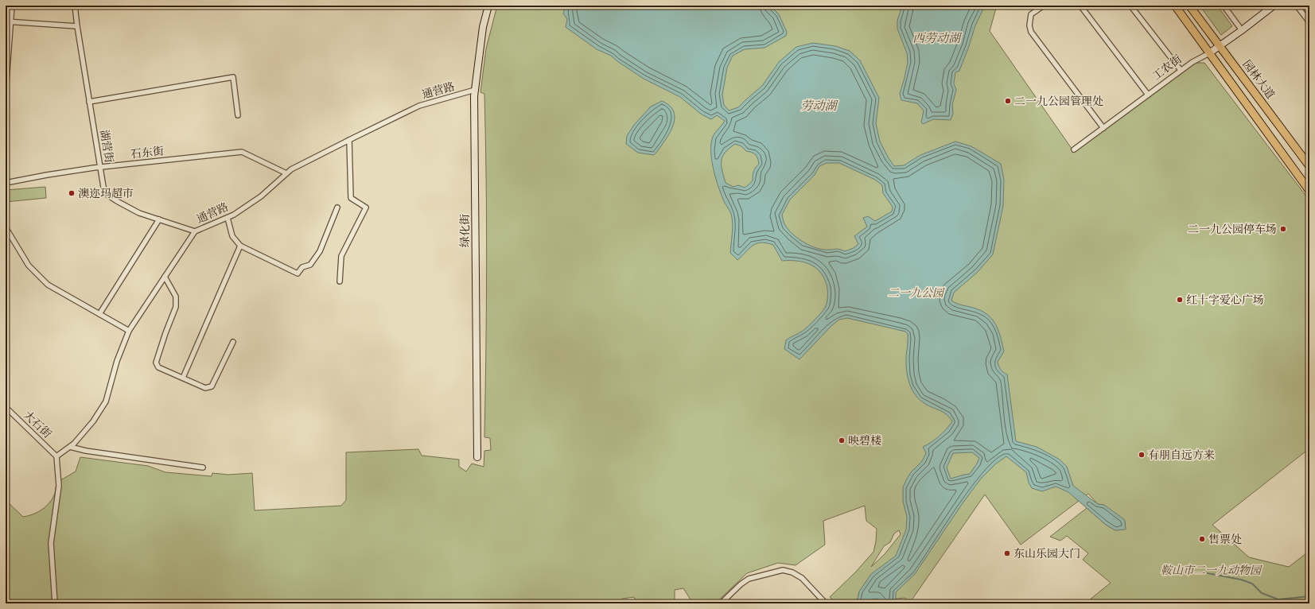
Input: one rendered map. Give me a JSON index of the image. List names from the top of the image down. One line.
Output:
{"streets":{"main road":["园林大道"],"street":["工农街","通营路","湖营街","石东街","绿化街","大石街"]},"crossings":[["工农街","园林大道"],["通营路","湖营街"],["通营路","石东街"],["通营路","绿化街"],["通营路","大石街"],["湖营街","石东街"]],"water":["西劳动湖","劳动湖"],"parks":["二一九公园","鞍山市二一九动物园"],"places":["二一九公园管理处","澳迩玛超市","二一九公园停车场","红十字爱心广场","映碧楼","有朋自远方来","售票处","东山乐园大门"]}
